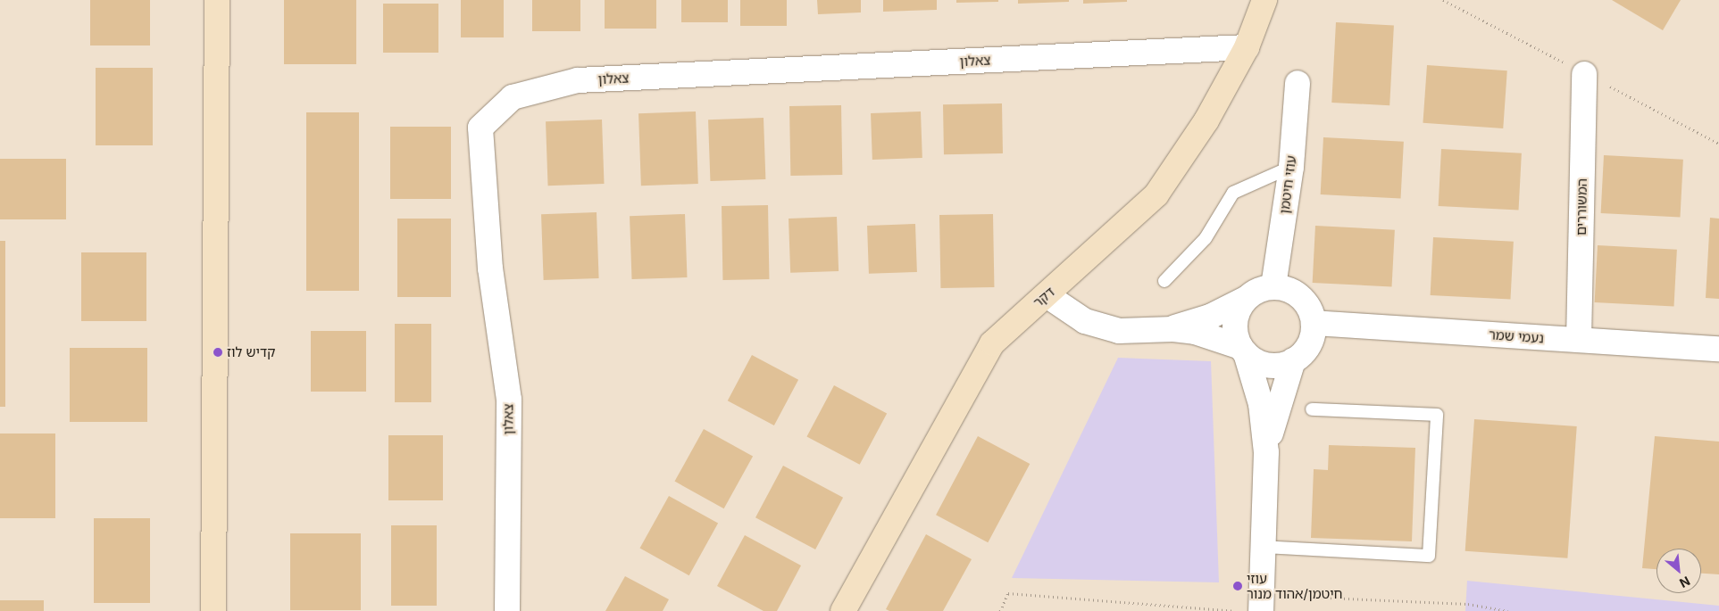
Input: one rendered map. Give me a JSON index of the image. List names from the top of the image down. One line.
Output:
{"streets":{"street":["צאלון","עוזי חיטמן","המשוררים","דקר","נעמי שמר"]},"crossings":[["צאלון","דקר"],["עוזי חיטמן","נעמי שמר"],["המשוררים","נעמי שמר"]],"places":["קדיש לוז","עוזי חיטמן/אהוד מנור"],"north":"bottom right"}
